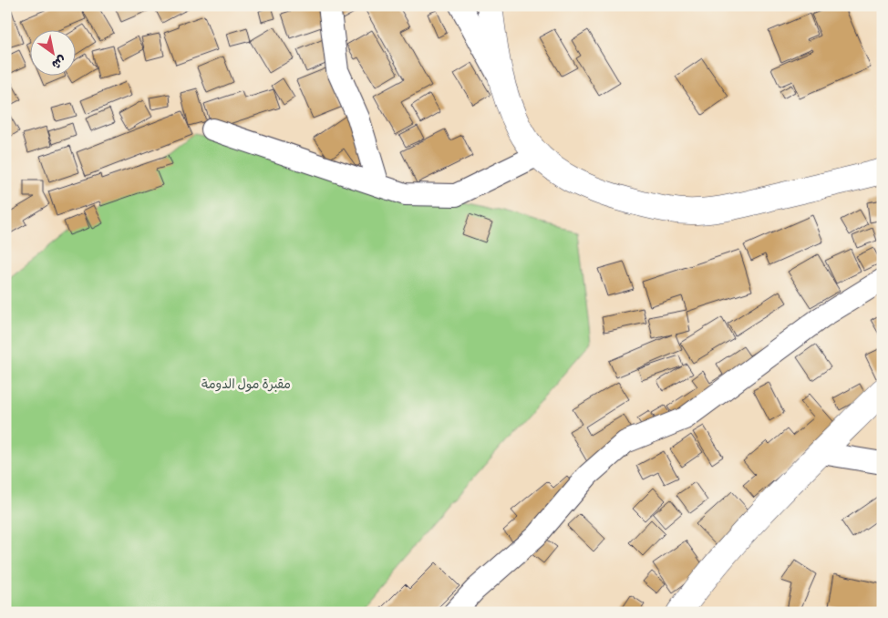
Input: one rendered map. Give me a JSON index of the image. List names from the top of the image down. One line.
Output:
{"parks":["مقبرة مول الدومة"],"north":"bottom right"}
